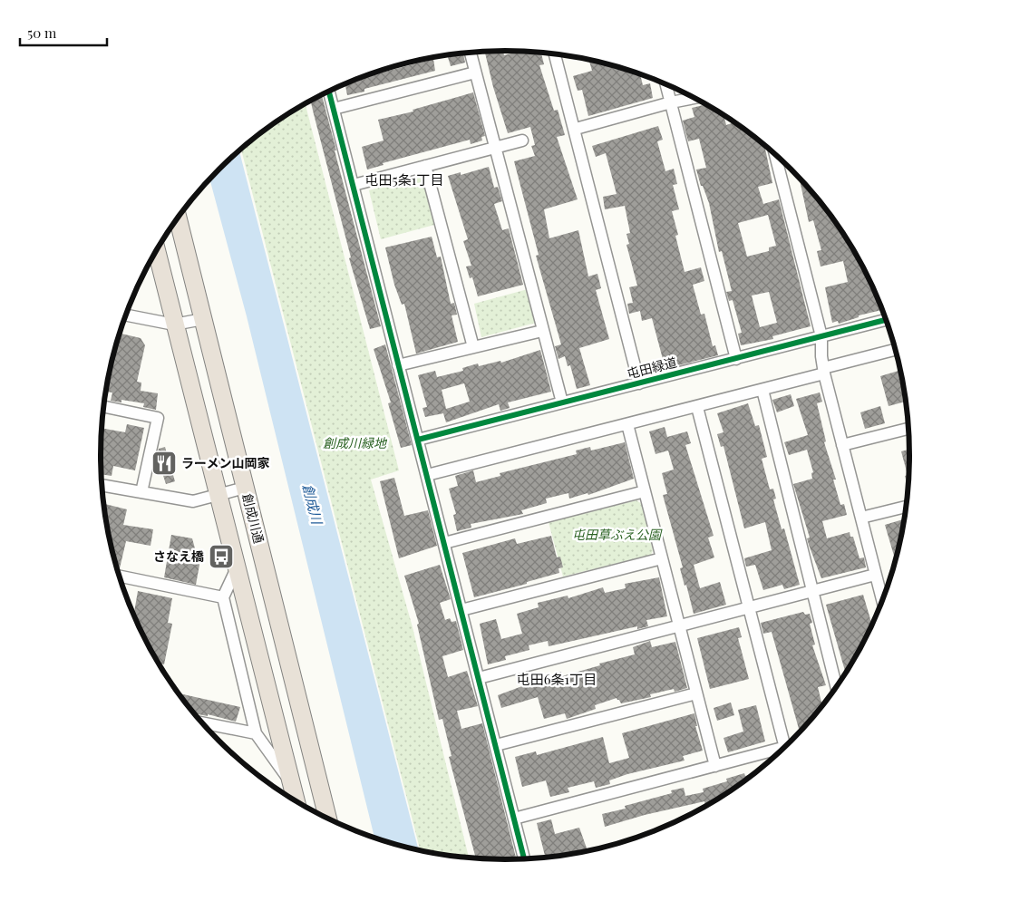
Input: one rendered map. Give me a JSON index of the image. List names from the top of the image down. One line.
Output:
{"streets":{"highway":["創成川通"],"street":["屯田緑道"]},"districts":["屯田5条1丁目","屯田6条1丁目"],"water":["創成川"],"parks":["創成川緑地","屯田草ぶえ公園"],"places":{"restaurant":["ラーメン山岡家"],"bus stop":["さなえ橋"]},"scale_bar":"50 m"}
